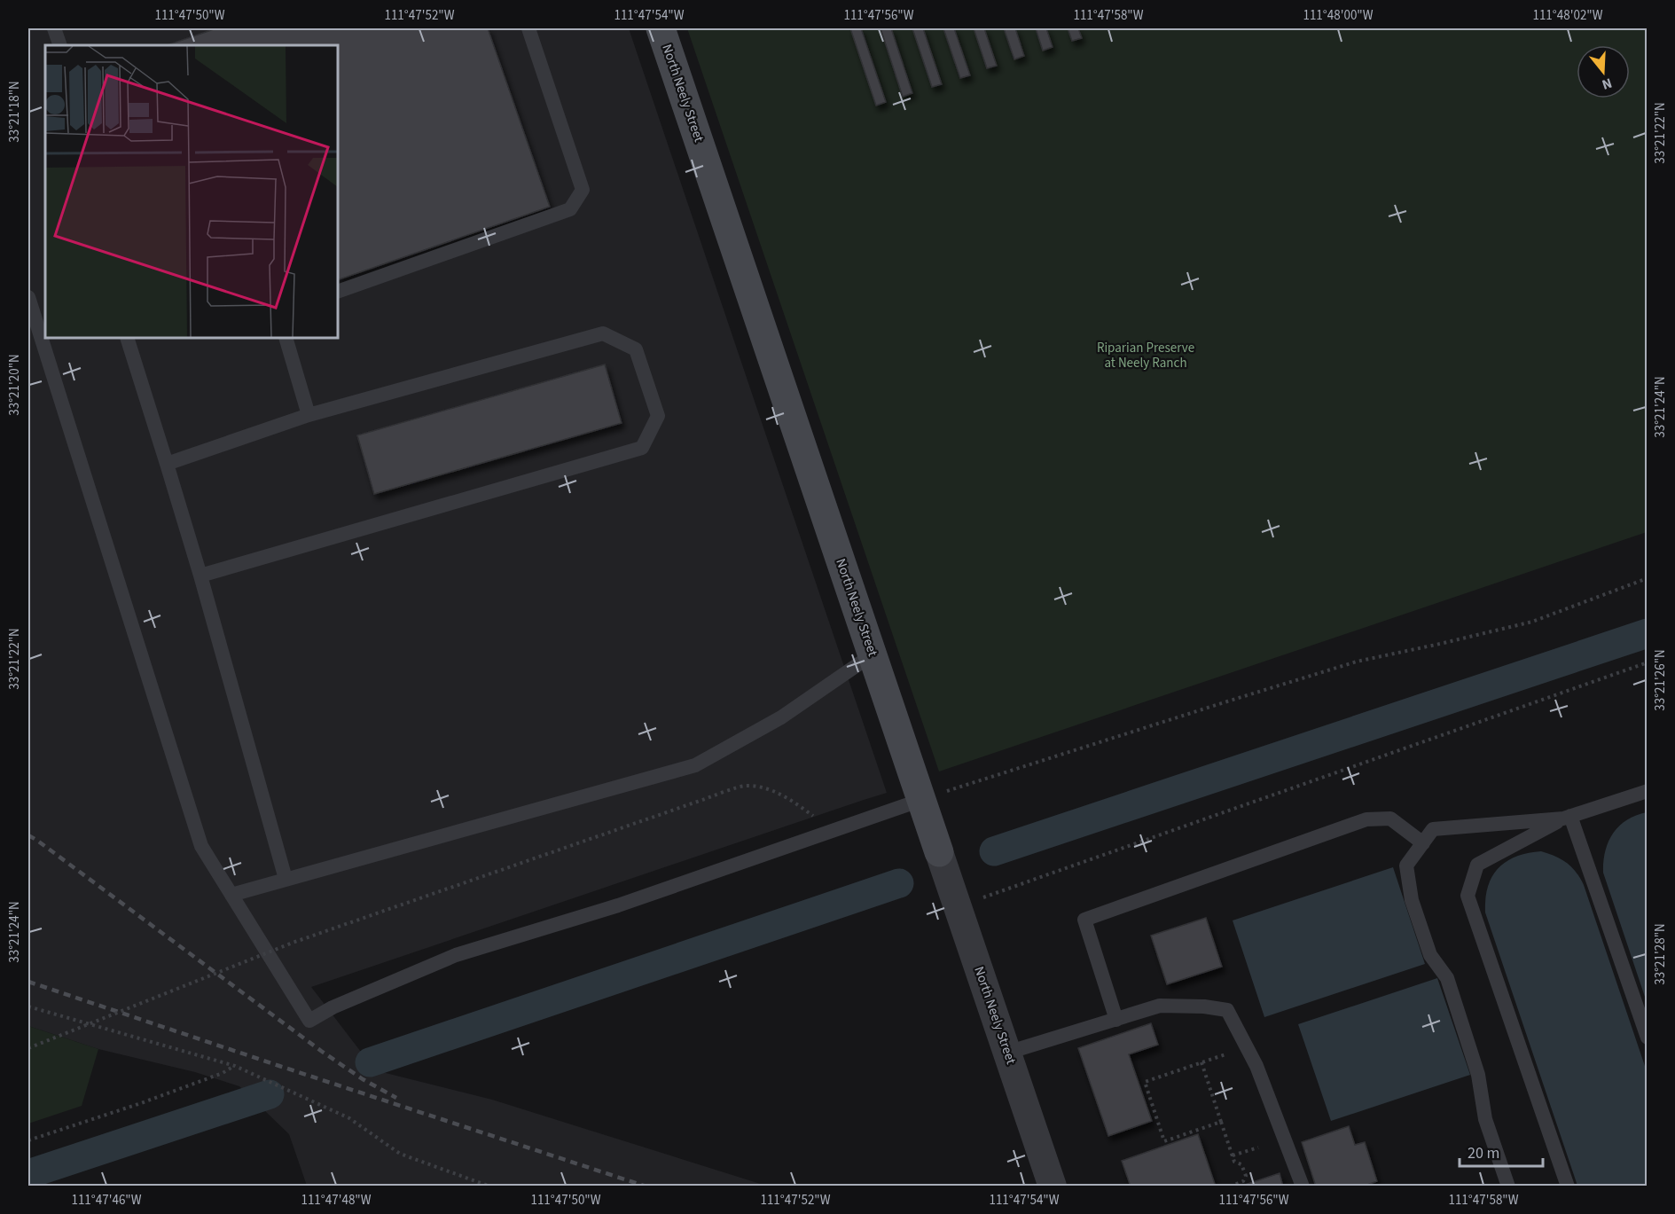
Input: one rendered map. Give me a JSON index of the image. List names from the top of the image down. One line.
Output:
{"streets":{"street":["North Neely Street"]},"parks":["Riparian Preserve at Neely Ranch"],"scale_bar":"20 m","north":"bottom","coordinates":["111°47'50\"W","111°47'52\"W","111°47'54\"W","111°47'56\"W","111°47'58\"W","111°48'00\"W","111°48'02\"W","33°21'18\"N","33°21'22\"N","33°21'20\"N","33°21'24\"N","33°21'26\"N","33°21'28\"N","111°47'46\"W","111°47'48\"W"]}
